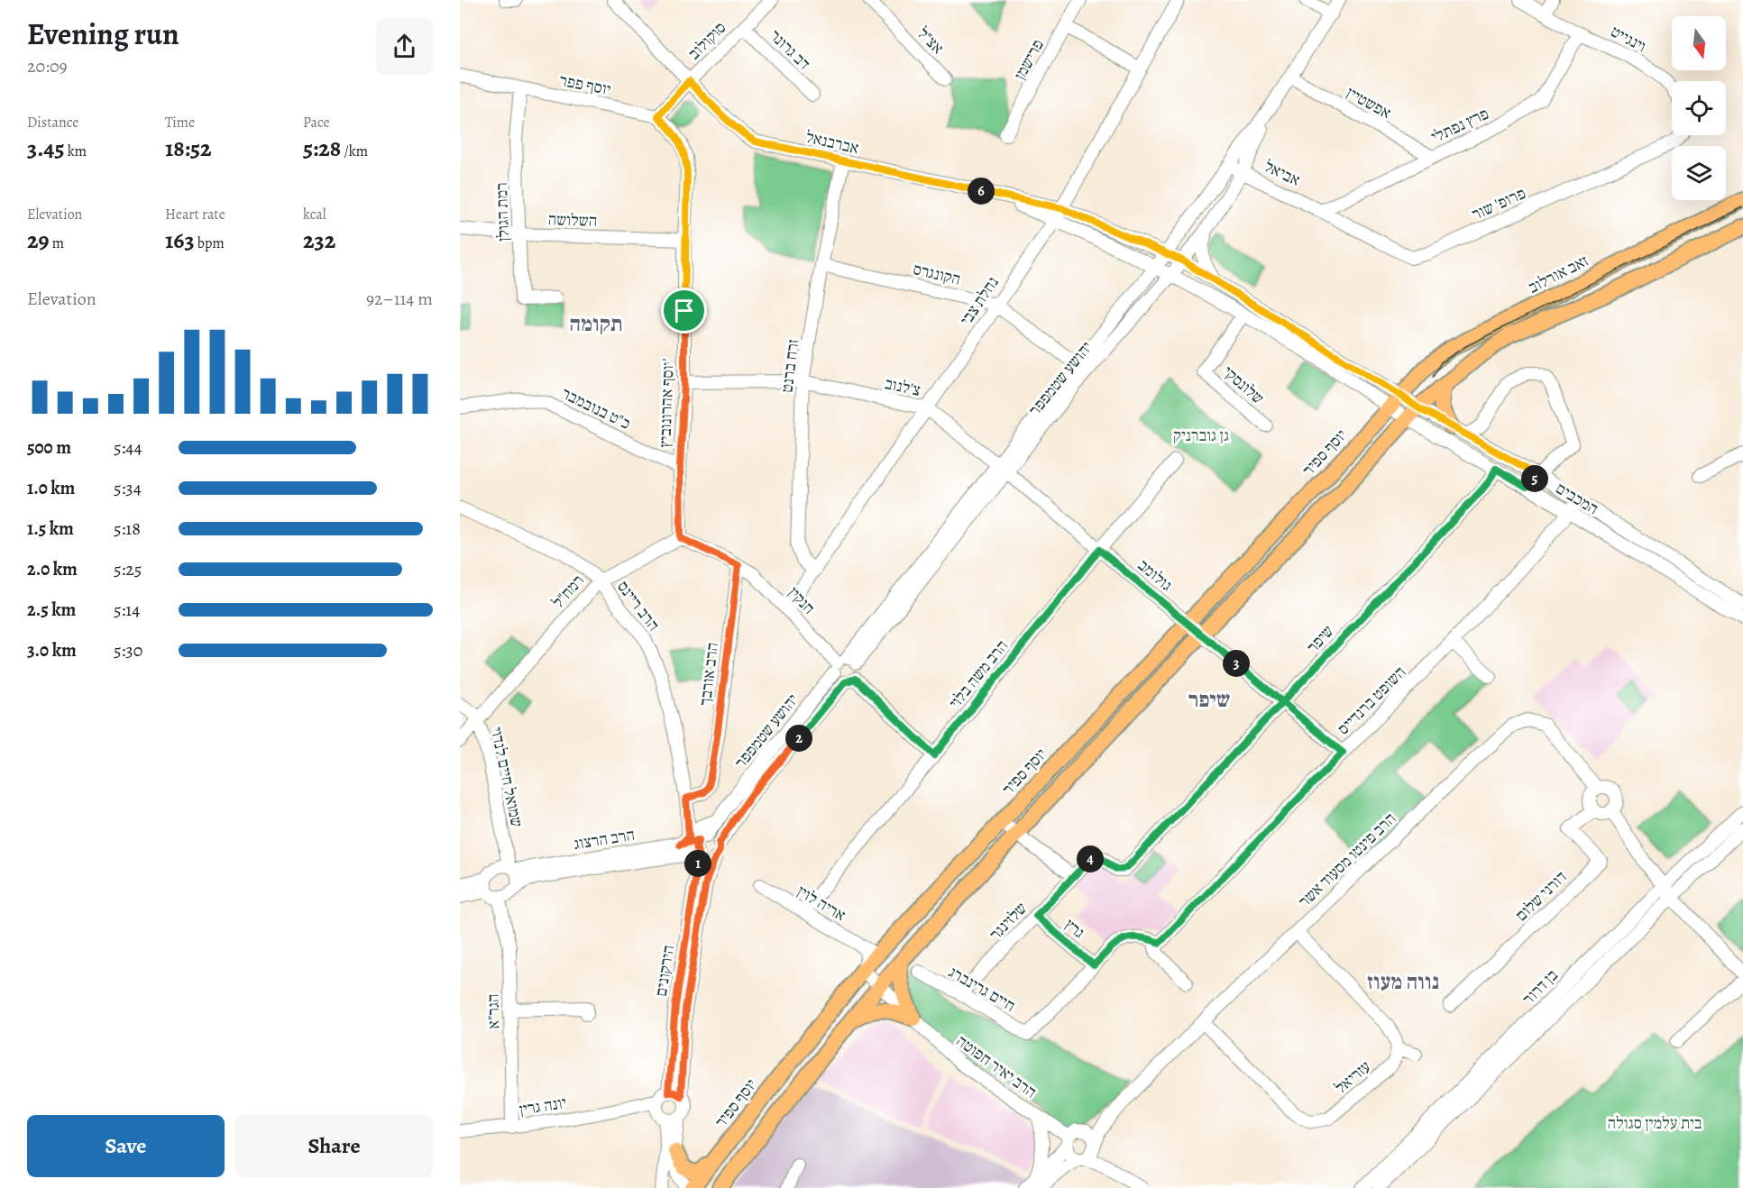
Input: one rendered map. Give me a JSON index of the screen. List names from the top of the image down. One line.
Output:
{"streets":{"main road":["זאב אורלוב","יוסף ספיר"],"street":["וינגייט","סוקולוב","אצ\"ל","דב גרונר","פרישמן","יוסף פפר","אפשטיין","פרץ נפתלי","אברבנאל","אביאל","פרופ' שור","רמת הגולן","השלושה","הקונגרס","נחלת צבי","זרח ברנט","יהושע שטמפפר","שלונסקי","צ'לנוב","יוסף אהרונוביץ'","כ\"ט בנובמבר","המכבים","גולומב","רמח\"ל","חנקין","הרב ריינס","שיפר","הרב אורבך","הרב משה בלוי","השופט ברנדייס","שמואל חיים לנדוי","הרב הרצוג","הרב פינטו מסעוד אשר","דורני שלום","אריה לוין","שלזינגר","גרץ","הירקונים","בן דרור","חיים גרינברג","הגר\"א","הרב יאיר חפוטה","עזריאל","יונה גרין"]},"crossings":[["וינגייט","פרץ נפתלי"],["סוקולוב","דב גרונר"],["סוקולוב","אברבנאל"],["יוסף פפר","רמת הגולן"],["יוסף פפר","יוסף אהרונוביץ'"],["אפשטיין","פרץ נפתלי"],["אפשטיין","יהושע שטמפפר"],["פרץ נפתלי","אביאל"],["פרץ נפתלי","פרופ' שור"],["אברבנאל","נחלת צבי"],["אברבנאל","זרח ברנט"],["אברבנאל","יהושע שטמפפר"],["אברבנאל","המכבים"],["אביאל","פרופ' שור"],["אביאל","יהושע שטמפפר"],["רמת הגולן","השלושה"],["השלושה","יוסף אהרונוביץ'"],["הקונגרס","נחלת צבי"],["הקונגרס","זרח ברנט"],["הקונגרס","יהושע שטמפפר"],["זאב אורלוב","יוסף ספיר"],["זאב אורלוב","המכבים"],["נחלת צבי","זרח ברנט"],["נחלת צבי","צ'לנוב"],["נחלת צבי","חנקין"],["זרח ברנט","צ'לנוב"],["יהושע שטמפפר","צ'לנוב"],["יהושע שטמפפר","המכבים"],["יהושע שטמפפר","גולומב"],["יהושע שטמפפר","חנקין"],["יהושע שטמפפר","הרב ריינס"],["יהושע שטמפפר","הרב הרצוג"],["יהושע שטמפפר","הירקונים"],["שלונסקי","המכבים"],["צ'לנוב","יוסף אהרונוביץ'"],["צ'לנוב","גולומב"],["יוסף אהרונוביץ'","כ\"ט בנובמבר"],["יוסף אהרונוביץ'","רמח\"ל"],["יוסף ספיר","המכבים"],["יוסף ספיר","גולומב"],["יוסף ספיר","אריה לוין"],["יוסף ספיר","הרב יאיר חפוטה"],["המכבים","שיפר"],["המכבים","השופט ברנדייס"],["גולומב","שיפר"],["גולומב","הרב משה בלוי"],["גולומב","השופט ברנדייס"],["רמח\"ל","הרב ריינס"],["רמח\"ל","שמואל חיים לנדוי"],["חנקין","הרב אורבך"],["הרב ריינס","הרב אורבך"],["הרב ריינס","הרב הרצוג"],["הרב ריינס","הירקונים"],["שיפר","שלזינגר"],["שמואל חיים לנדוי","הרב הרצוג"],["שמואל חיים לנדוי","הגר\"א"],["הרב הרצוג","הירקונים"],["הרב הרצוג","הגר\"א"],["הרב פינטו מסעוד אשר","דורני שלום"],["הרב פינטו מסעוד אשר","הרב יאיר חפוטה"],["הרב פינטו מסעוד אשר","עזריאל"],["שלזינגר","גרץ"],["גרץ","חיים גרינברג"],["הירקונים","יונה גרין"],["הגר\"א","יונה גרין"]],"districts":["תקומה","שיפר","נווה מעוז"],"parks":["גן גוברניק","בית עלמין סגולה"],"north":"bottom","page":{"heading":["Evening run","20:09"],"stats":[["Distance","3.45 km"],["Time","18:52"],["Pace","5:28 /km"],["Elevation","29 m"],["Heart rate","163 bpm"],["kcal","232"]],"pins":["6","5","3","2","4","1"],"chart":["Elevation","92–114 m"],"list":[{"name":"500 m","note":"5:44"},{"name":"1.0 km","note":"5:34"},{"name":"1.5 km","note":"5:18"},{"name":"2.0 km","note":"5:25"},{"name":"2.5 km","note":"5:14"},{"name":"3.0 km","note":"5:30"}],"buttons":["Save","Share"]}}
